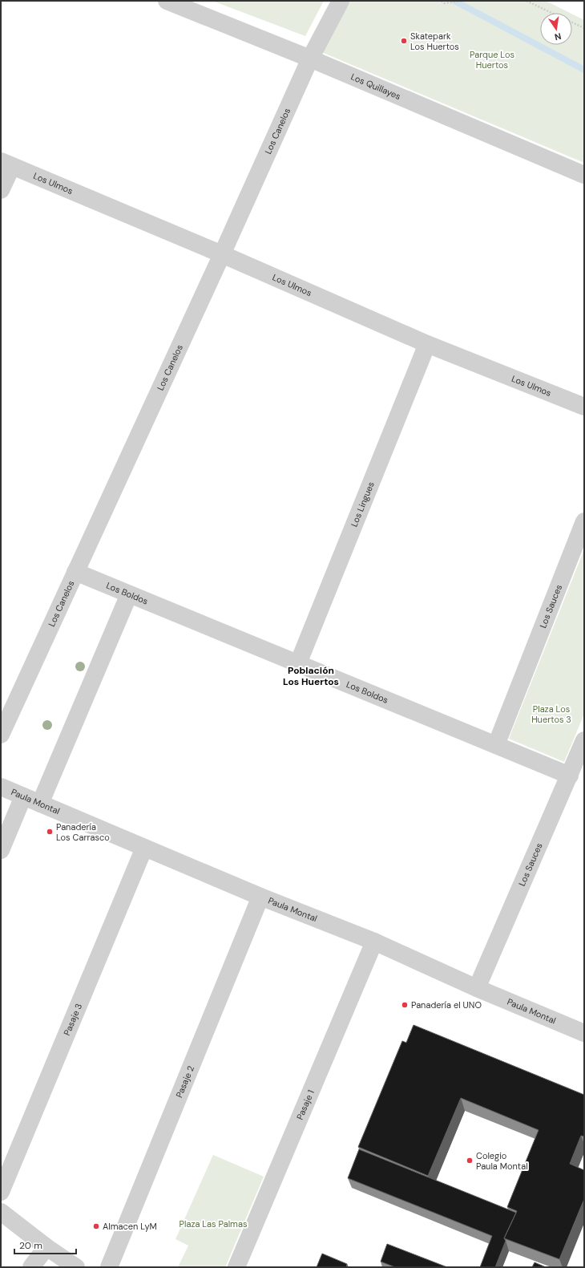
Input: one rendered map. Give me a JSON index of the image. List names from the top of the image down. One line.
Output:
{"streets":{"street":["Los Quillayes","Los Canelos","Los Ulmos","Los Lingues","Los Boldos","Los Sauces","Paula Montal","Pasaje 3","Pasaje 2","Pasaje 1"]},"crossings":[["Los Quillayes","Los Canelos"],["Los Canelos","Los Ulmos"],["Los Canelos","Los Boldos"],["Los Ulmos","Los Lingues"],["Los Lingues","Los Boldos"],["Los Boldos","Los Sauces"],["Los Sauces","Paula Montal"],["Paula Montal","Pasaje 3"],["Paula Montal","Pasaje 2"],["Paula Montal","Pasaje 1"]],"districts":["Población Los Huertos"],"parks":["Parque Los Huertos","Plaza Los Huertos 3","Plaza Las Palmas"],"places":["Skatepark Los Huertos","Panadería Los Carrasco","Panadería el UNO","Colegio Paula Montal","Almacen LyM"],"scale_bar":"20 m","north":"bottom"}
